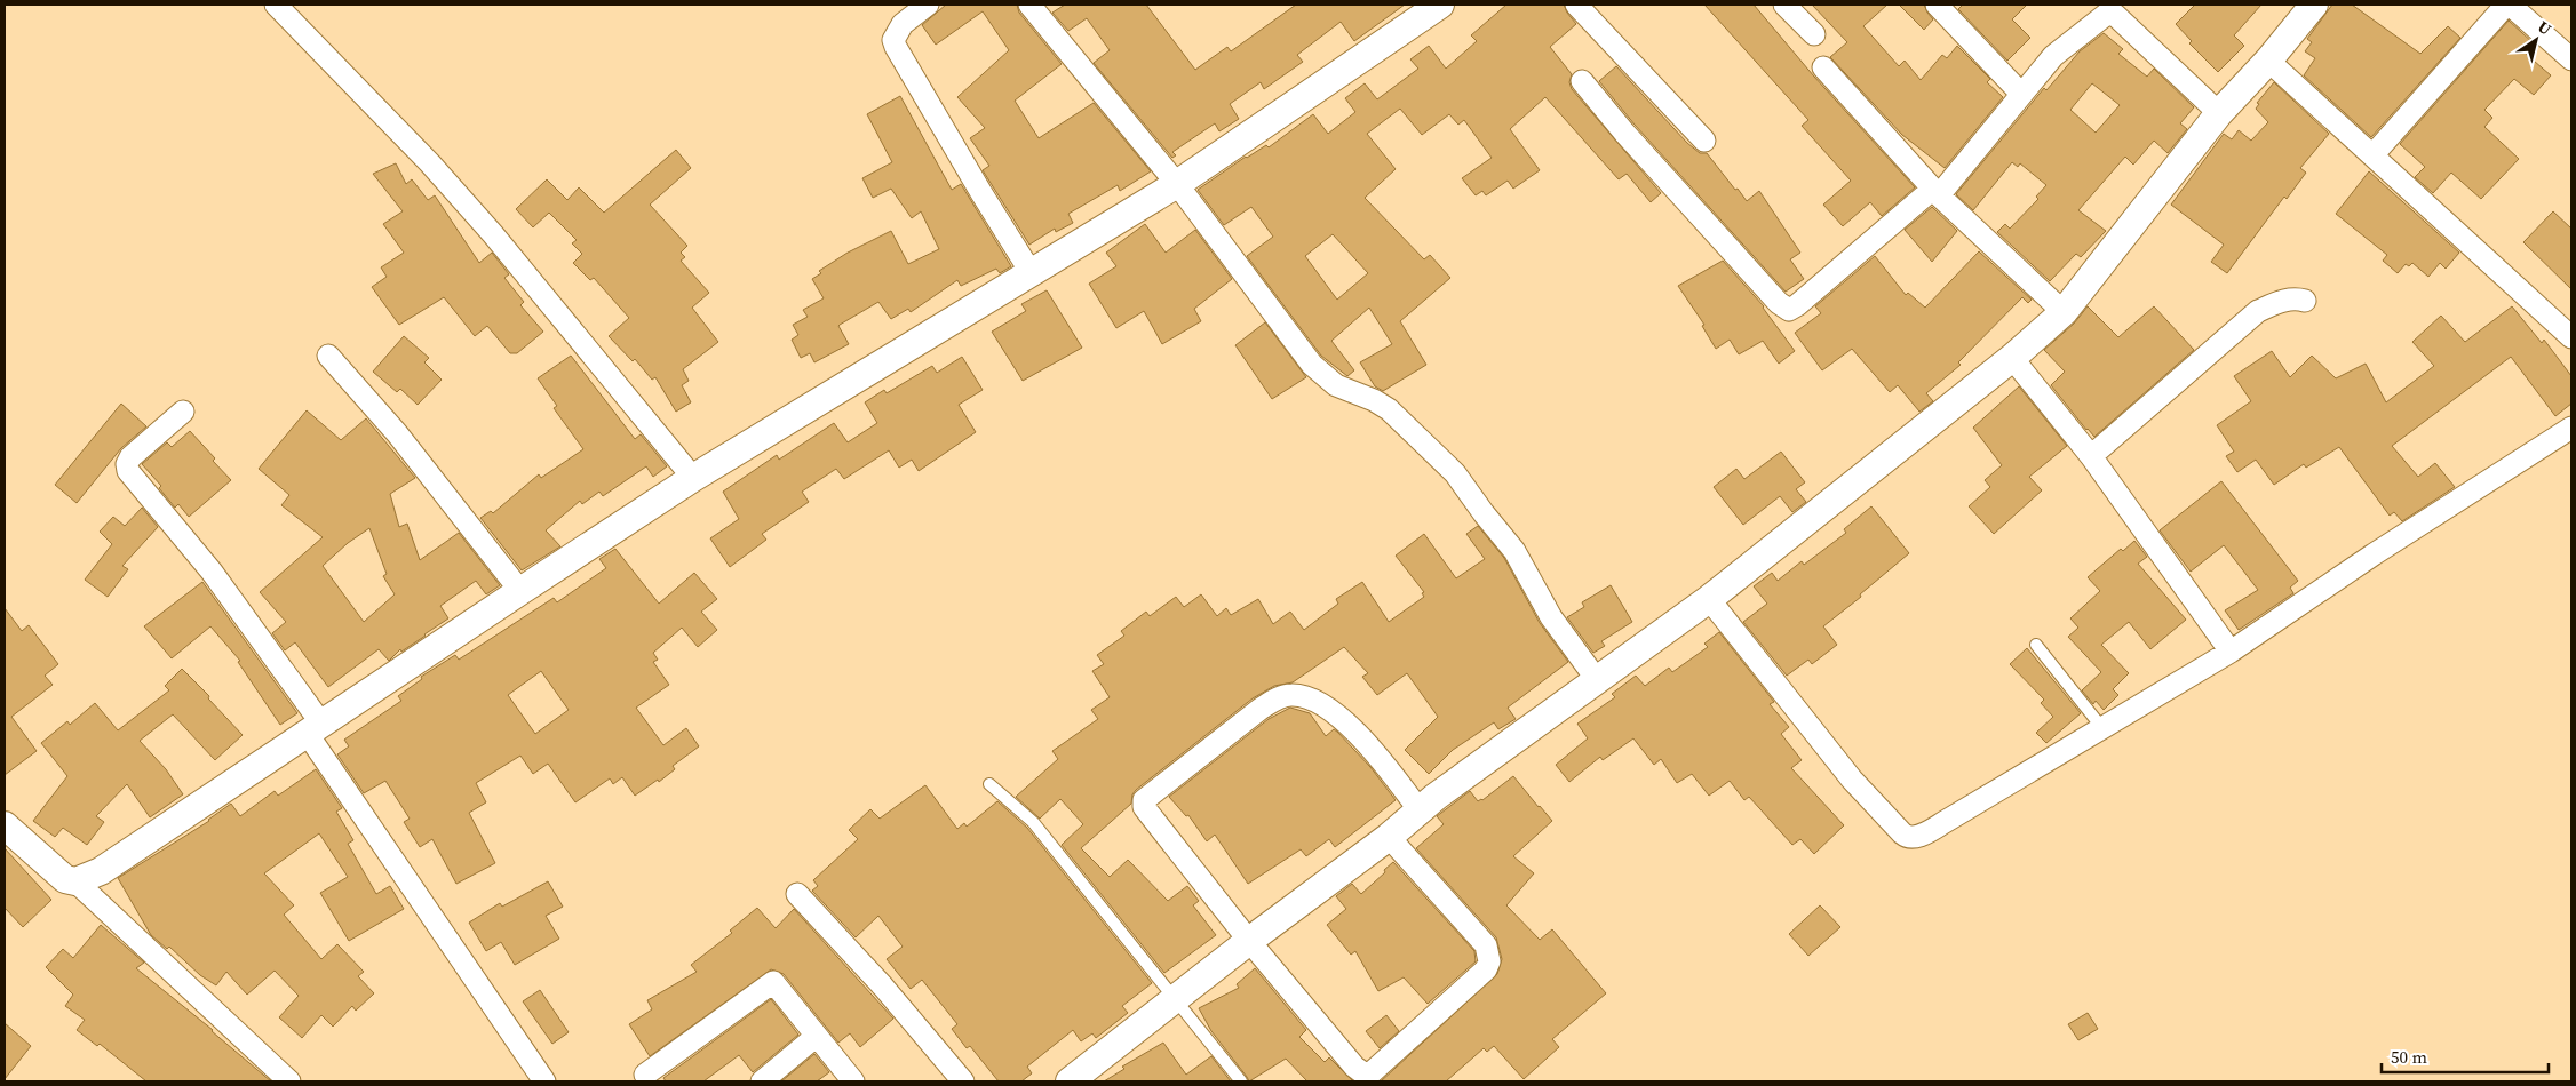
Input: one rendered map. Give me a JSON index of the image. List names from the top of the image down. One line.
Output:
{"scale_bar":"50 m","north":"top right"}
